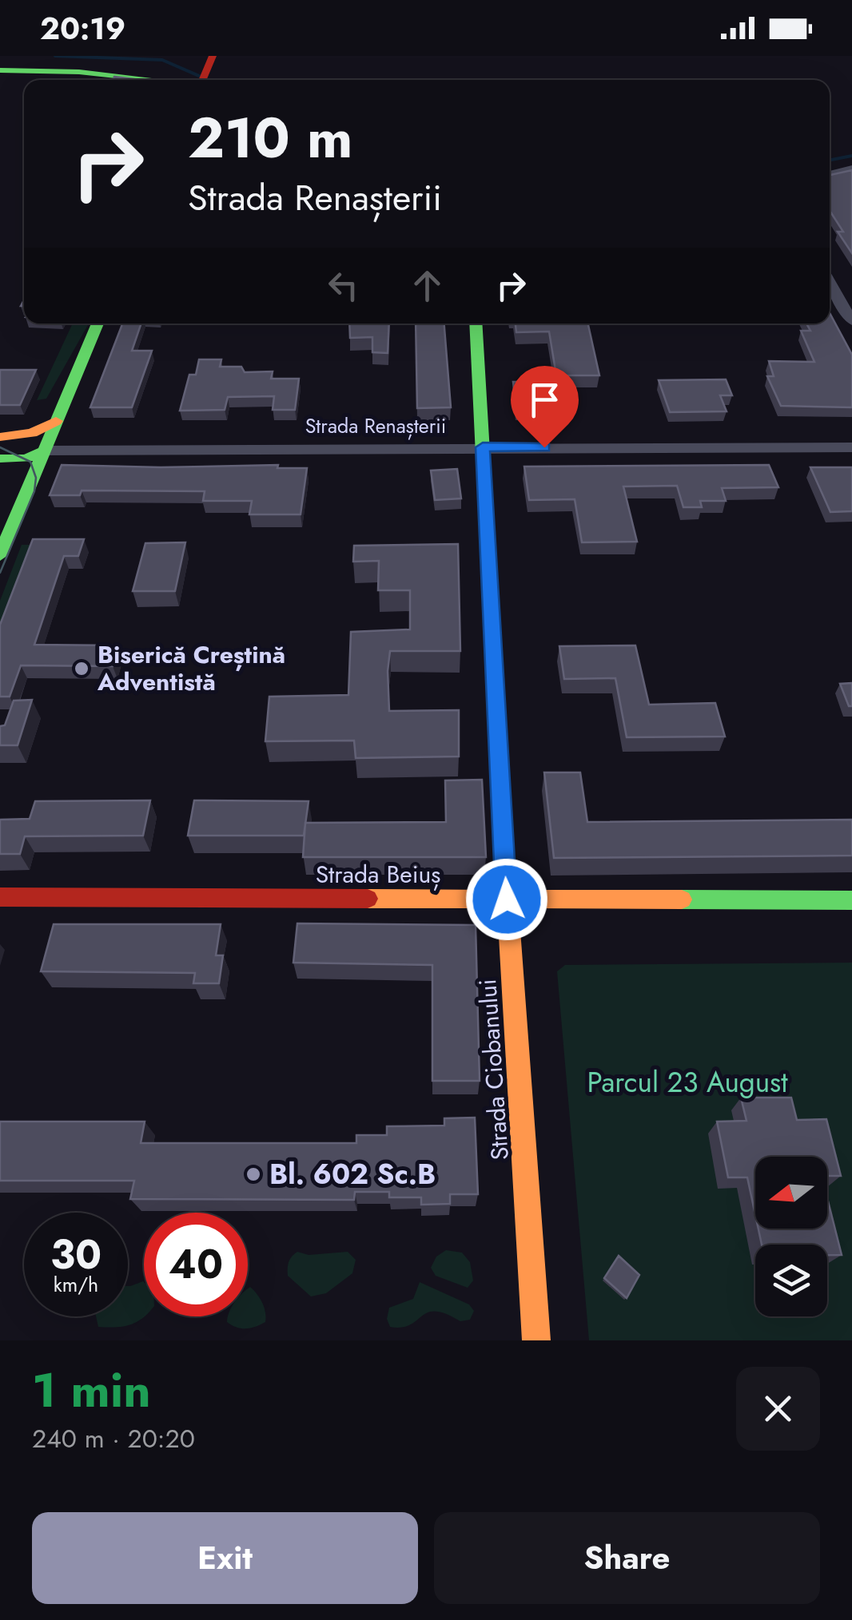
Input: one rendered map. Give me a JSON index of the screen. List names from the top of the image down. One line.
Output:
{"streets":{"street":["Strada Renașterii","Strada Beiuș","Strada Ciobanului"]},"crossings":[["Strada Renașterii","Strada Ciobanului"],["Strada Beiuș","Strada Ciobanului"]],"parks":["Parcul 23 August"],"places":["Biserică Creștină Adventistă","Bl. 602 Sc.B"],"north":"left","page":{"status":"20:19","turn":["210 m","Strada Renașterii"],"speed":"30 km/h","limit":"40","heading":["1 min","240 m · 20:20"],"buttons":["Exit","Share"]}}
